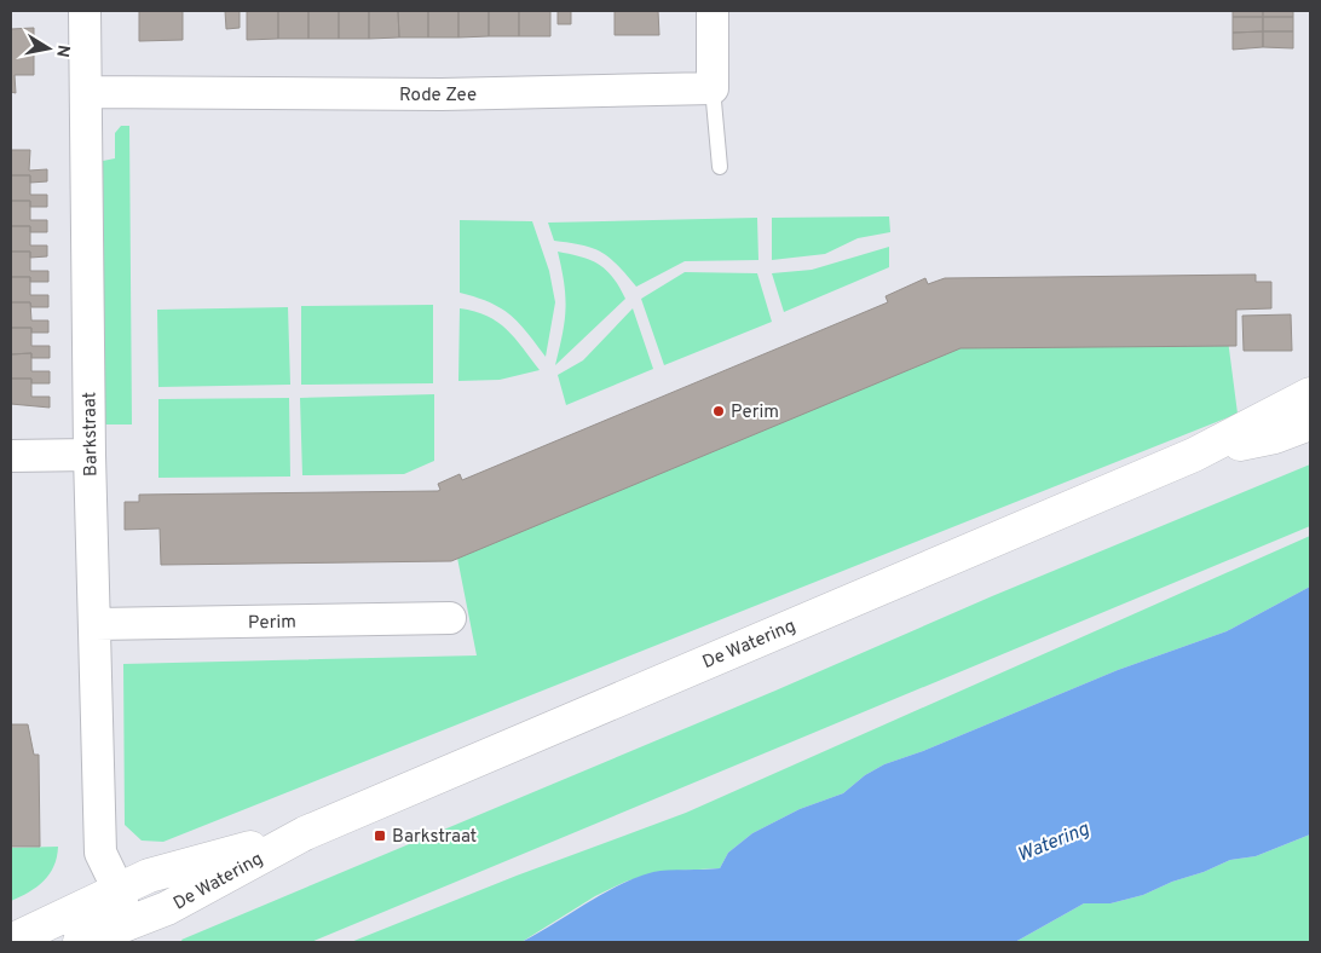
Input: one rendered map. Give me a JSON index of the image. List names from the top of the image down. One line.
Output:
{"streets":{"main road":["De Watering"],"street":["Rode Zee","Barkstraat","Perim"]},"crossings":[["Rode Zee","Barkstraat"],["Barkstraat","Perim"],["Barkstraat","De Watering"]],"water":["Watering"],"places":{"other":["Perim"],"transit":["Barkstraat"]},"north":"right"}
